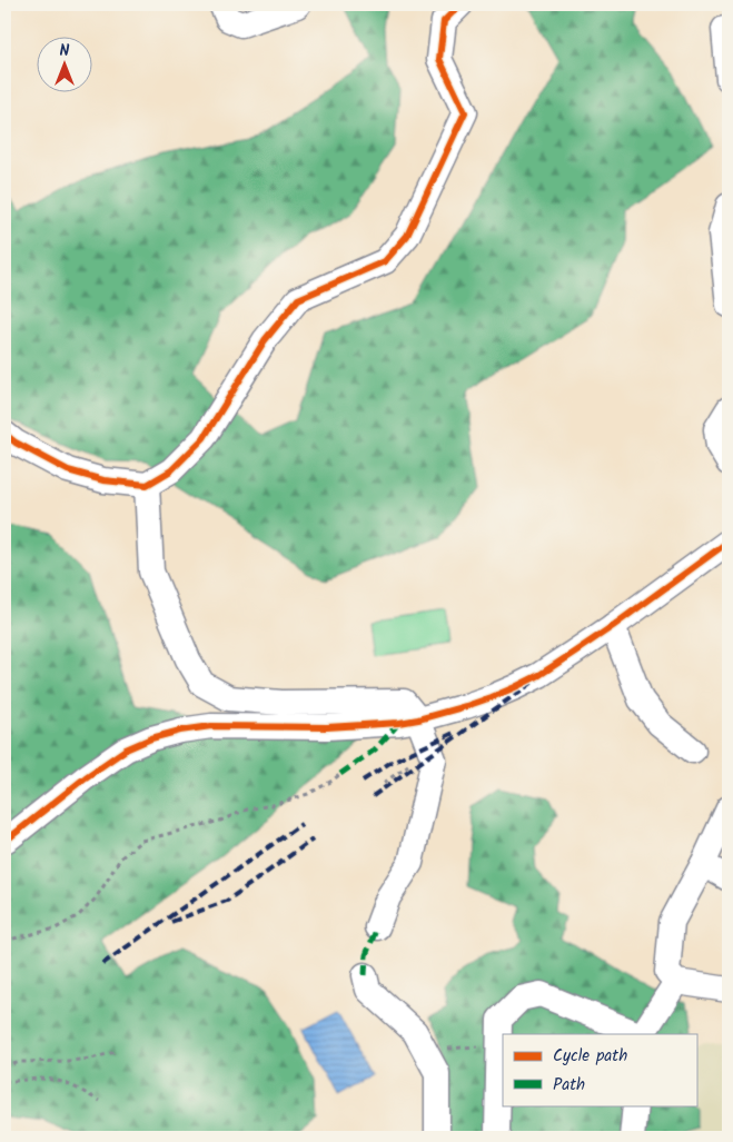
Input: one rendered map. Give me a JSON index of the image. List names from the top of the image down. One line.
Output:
{"legend":["Cycle path","Path"],"north":"top"}
